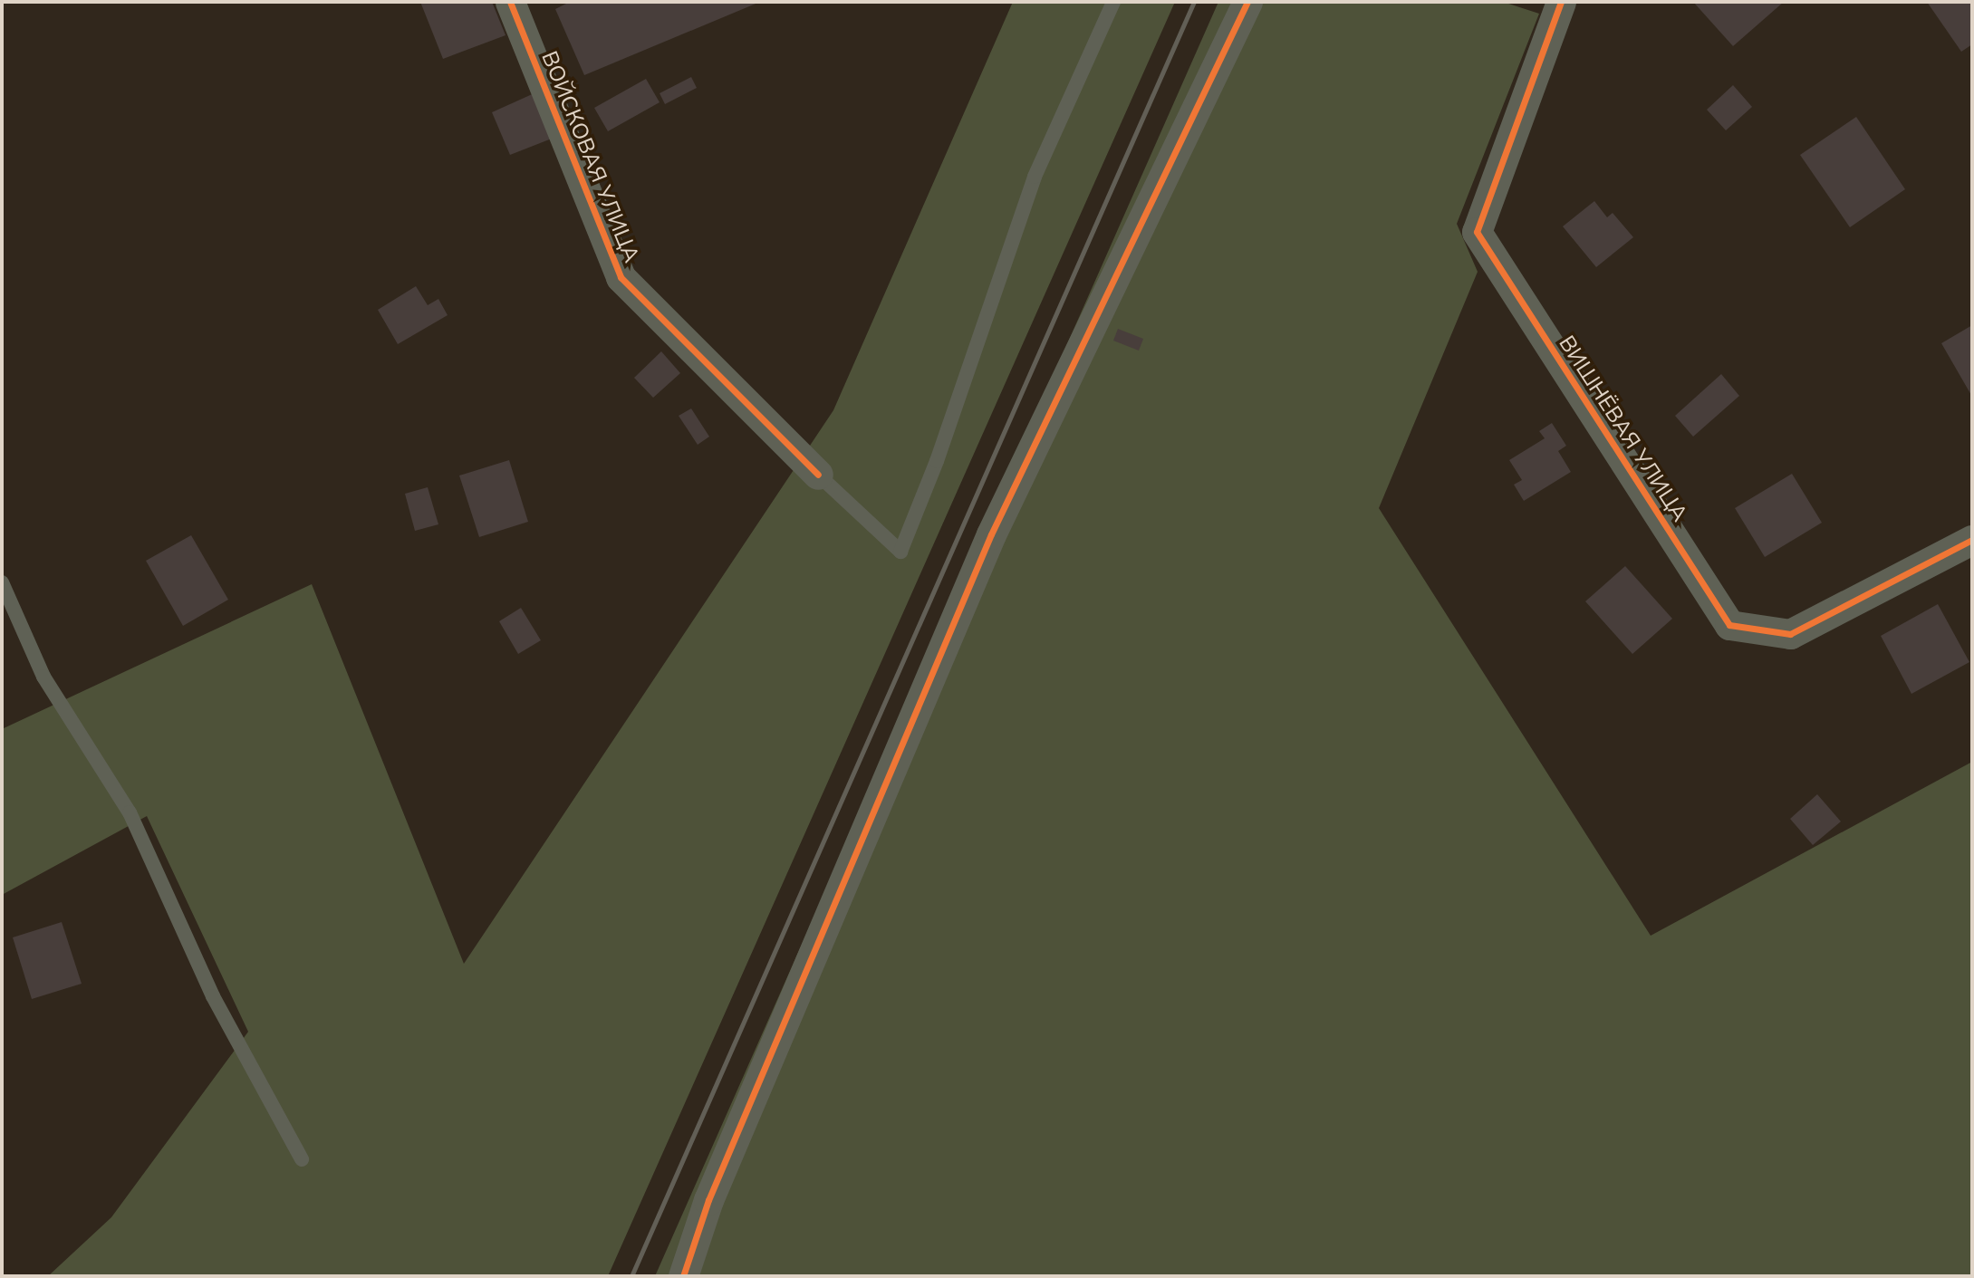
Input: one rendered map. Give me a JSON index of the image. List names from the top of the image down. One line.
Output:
{"streets":{"street":["ВОЙСКОВАЯ УЛИЦА","ВИШНЁВАЯ УЛИЦА"]}}
